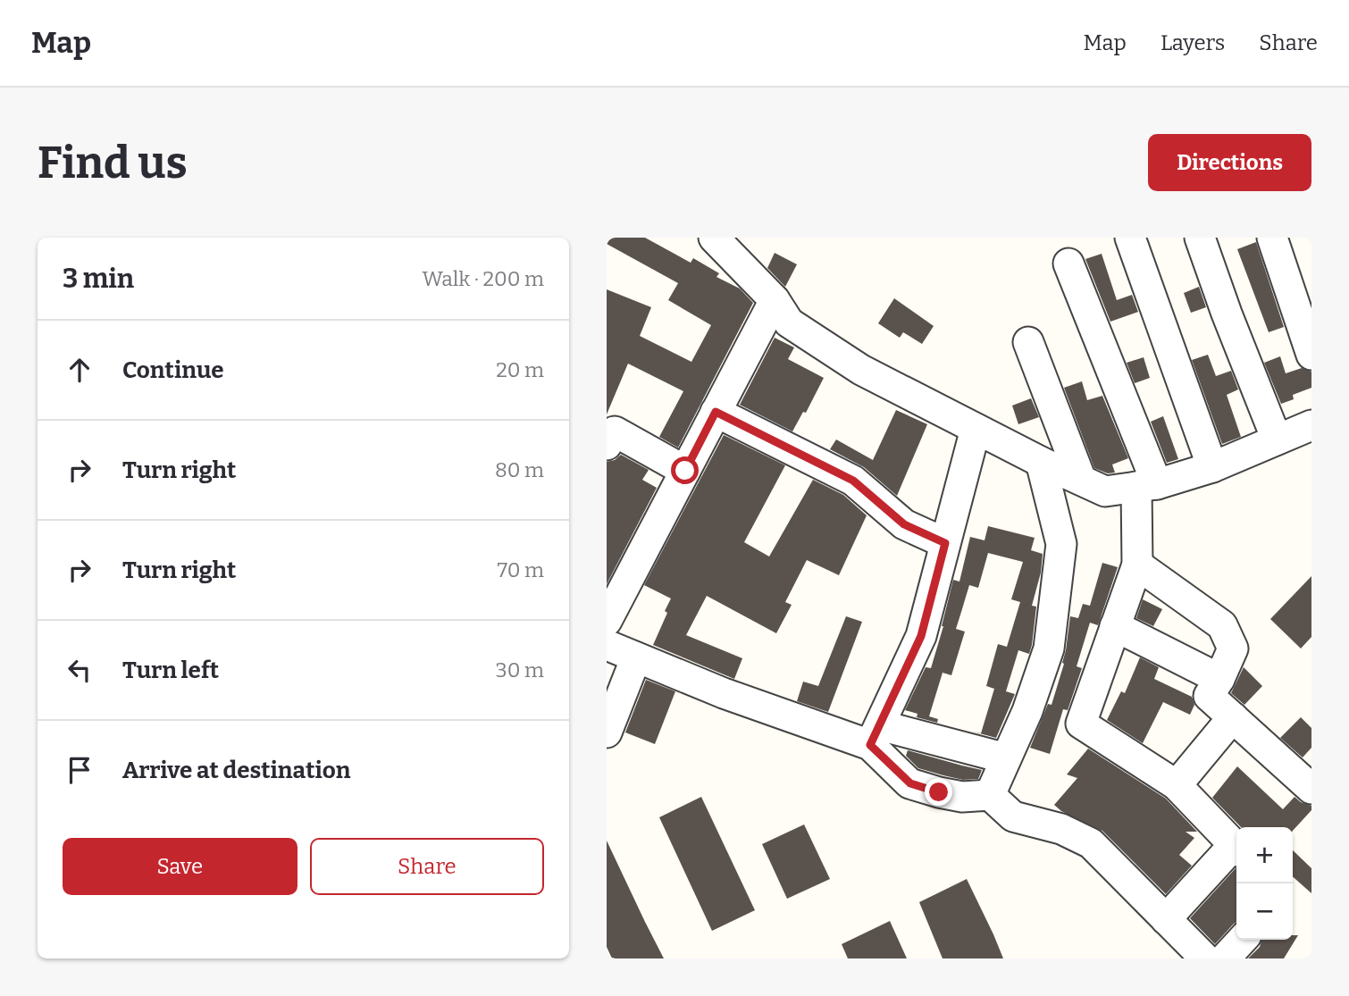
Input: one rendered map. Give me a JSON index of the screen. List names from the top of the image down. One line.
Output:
{"page":{"header":"Map","nav":["Map","Layers","Share"],"buttons":["Directions",["Save","Share"]],"title":"Find us","heading":["3 min","Walk · 200 m"],"list":[["Continue","20 m"],["Turn right","80 m"],["Turn right","70 m"],["Turn left","30 m"],"Arrive at destination"],"map_buttons":["+","−"]}}
